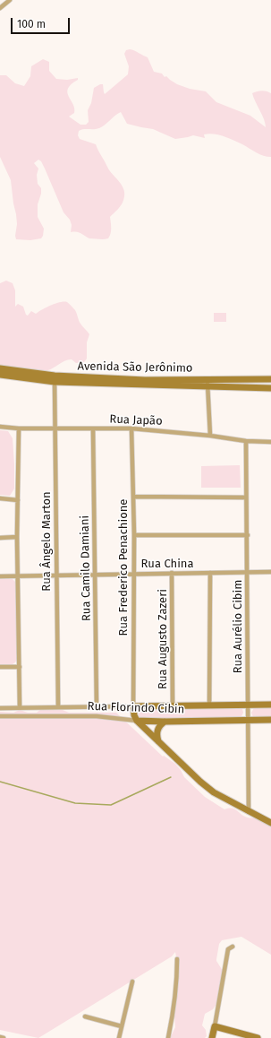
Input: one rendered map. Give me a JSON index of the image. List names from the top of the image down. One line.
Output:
{"streets":{"street":["Avenida São Jerônimo","Rua Japão","Rua Ângelo Marton","Rua China","Rua Frederico Penachione","Rua Camilo Damiani","Rua Aurélio Cibim","Rua Augusto Zazeri","Rua Florindo Cibin"]},"crossings":[["Avenida São Jerônimo","Rua Ângelo Marton"],["Rua Japão","Rua Ângelo Marton"],["Rua Japão","Rua Frederico Penachione"],["Rua Japão","Rua Camilo Damiani"],["Rua Japão","Rua Aurélio Cibim"],["Rua Ângelo Marton","Rua China"],["Rua Ângelo Marton","Rua Florindo Cibin"],["Rua China","Rua Frederico Penachione"],["Rua China","Rua Camilo Damiani"],["Rua China","Rua Aurélio Cibim"],["Rua China","Rua Augusto Zazeri"],["Rua Frederico Penachione","Rua Florindo Cibin"],["Rua Camilo Damiani","Rua Florindo Cibin"],["Rua Aurélio Cibim","Rua Florindo Cibin"],["Rua Augusto Zazeri","Rua Florindo Cibin"]],"scale_bar":"100 m"}
